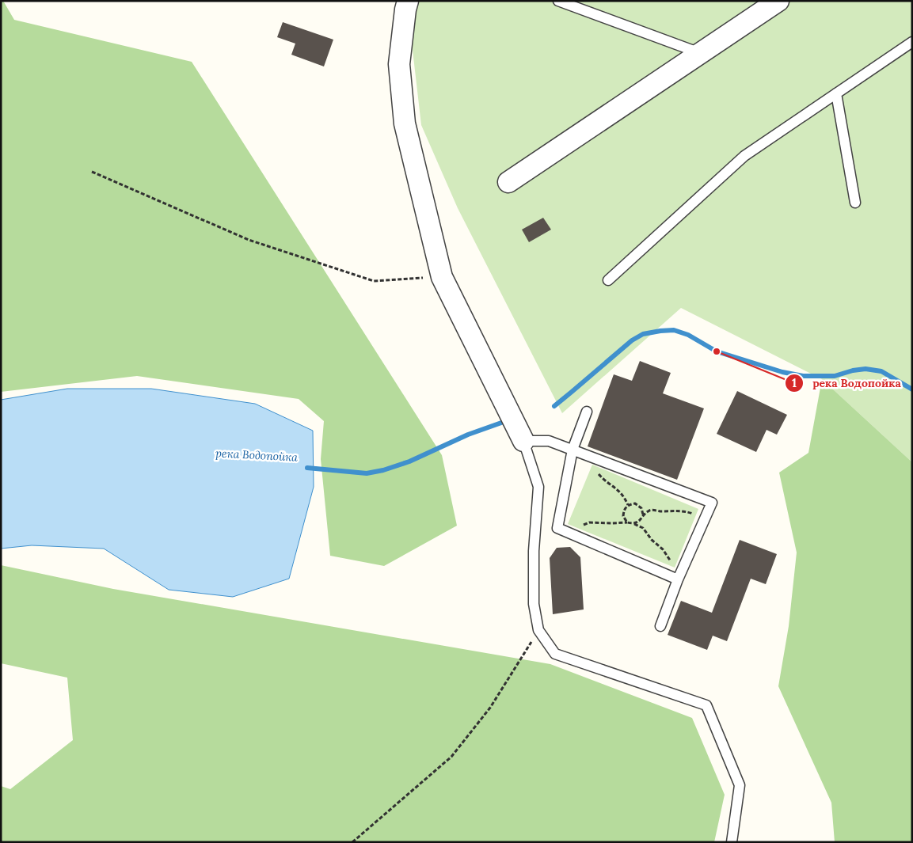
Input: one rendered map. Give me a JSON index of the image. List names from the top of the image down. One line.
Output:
{"water":["река Водопойка"],"places":["река Водопойка"]}
